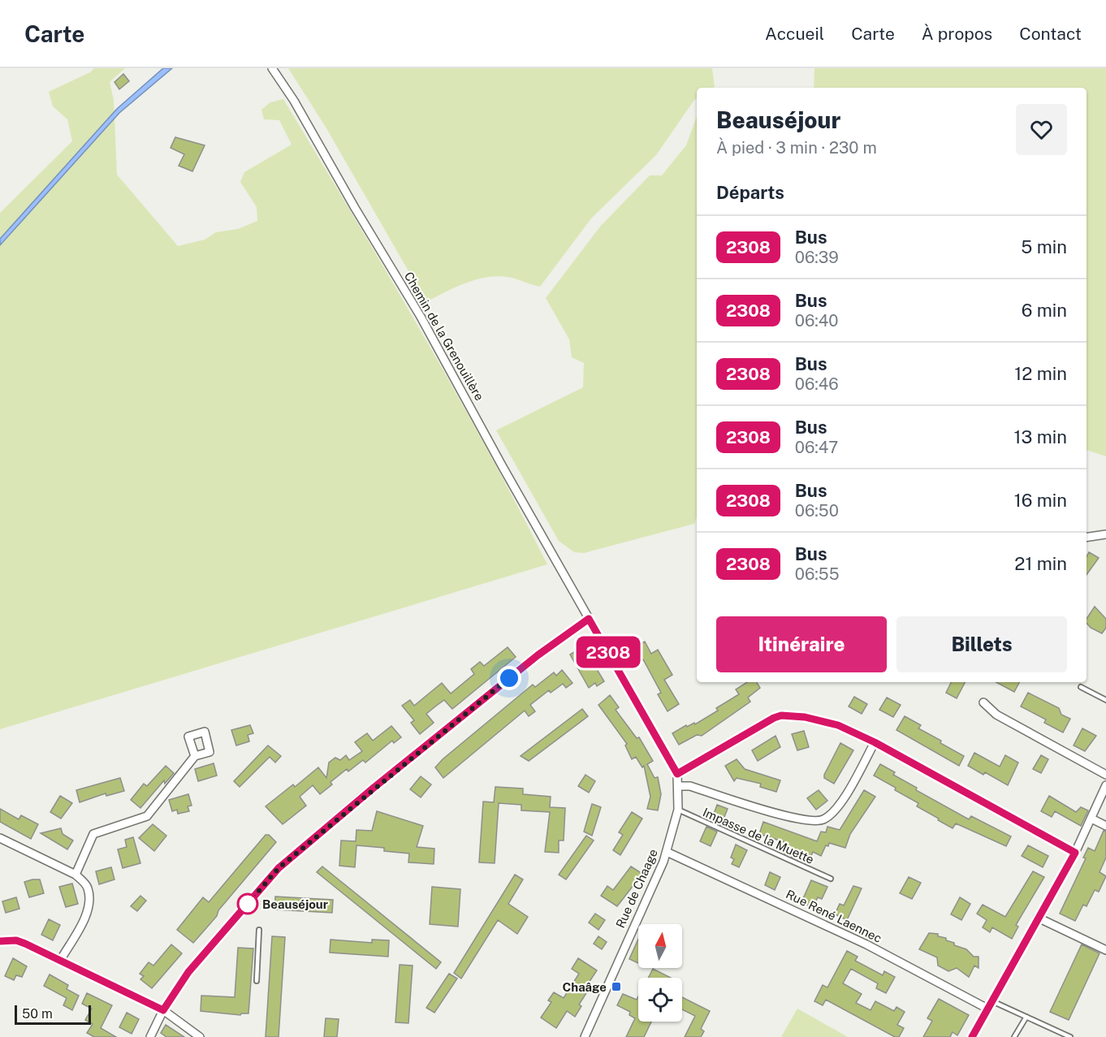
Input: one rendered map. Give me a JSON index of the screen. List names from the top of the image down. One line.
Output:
{"streets":{"street":["Chemin de la Grenouillère","Rue de Chaage","Rue René Laennec"],"lane":["Impasse de la Muette"]},"crossings":[["Chemin de la Grenouillère","Rue de Chaage"],["Impasse de la Muette","Rue de Chaage"],["Rue de Chaage","Rue René Laennec"]],"places":{"other":["Beauséjour"],"transit":["Chaâge"]},"lines":["bus line 2308"],"scale_bar":"50 m","north":"top","page":{"header":"Carte","nav":["Accueil","Carte","À propos","Contact"],"on_map":"2308","heading":[["Beauséjour","À pied · 3 min · 230 m"],"Départs"],"list":[{"mark":"2308","name":"Bus","note":"06:39","value":"5 min"},{"mark":"2308","name":"Bus","note":"06:40","value":"6 min"},{"mark":"2308","name":"Bus","note":"06:46","value":"12 min"},{"mark":"2308","name":"Bus","note":"06:47","value":"13 min"},{"mark":"2308","name":"Bus","note":"06:50","value":"16 min"},{"mark":"2308","name":"Bus","note":"06:55","value":"21 min"}],"buttons":["Itinéraire","Billets"],"scale":"50 m"}}
